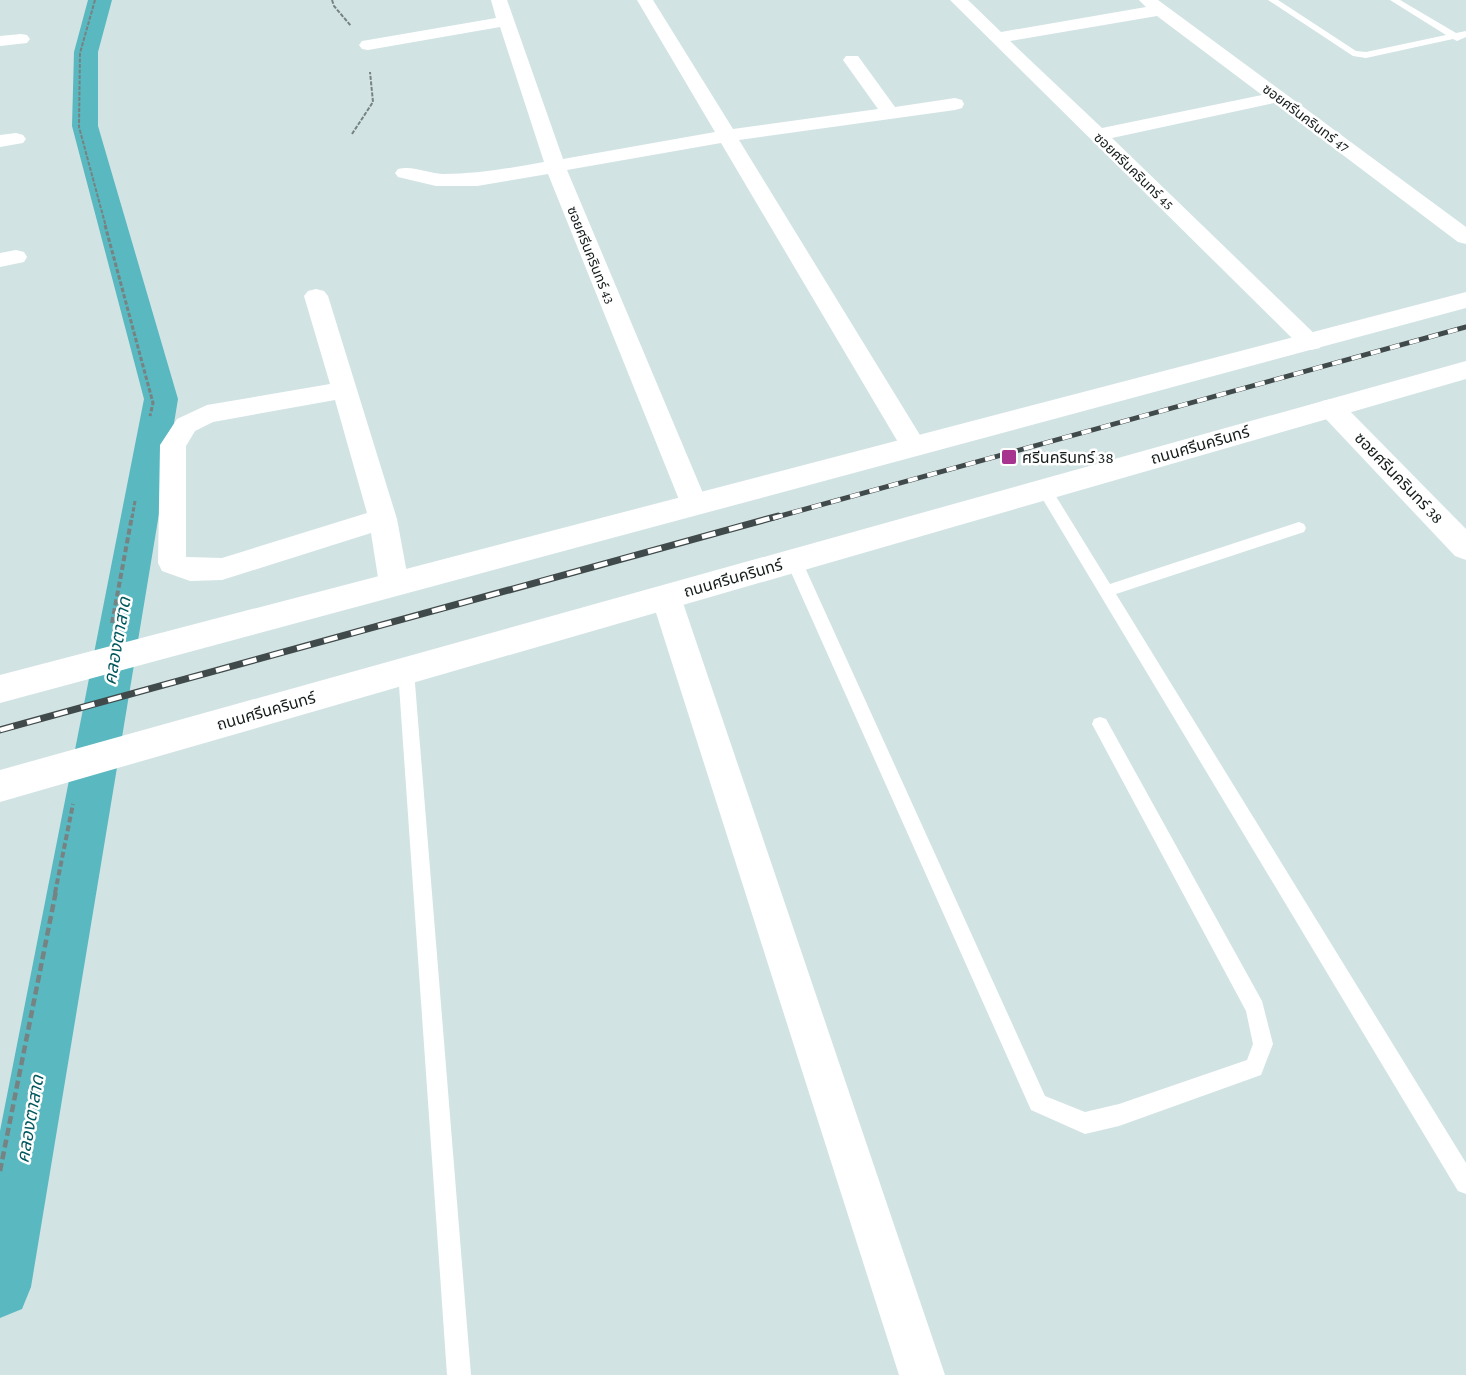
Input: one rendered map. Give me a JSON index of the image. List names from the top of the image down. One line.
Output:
{"streets":{"main road":["ถนนศรีนครินทร์","ซอยศรีนครินทร์ 38"],"street":["ซอยศรีนครินทร์ 47","ซอยศรีนครินทร์ 45","ซอยศรีนครินทร์ 43"]},"crossings":[["ถนนศรีนครินทร์","ซอยศรีนครินทร์ 38"]],"water":["คลองตาสาด"],"places":{"transit":["ศรีนครินทร์ 38"]}}
